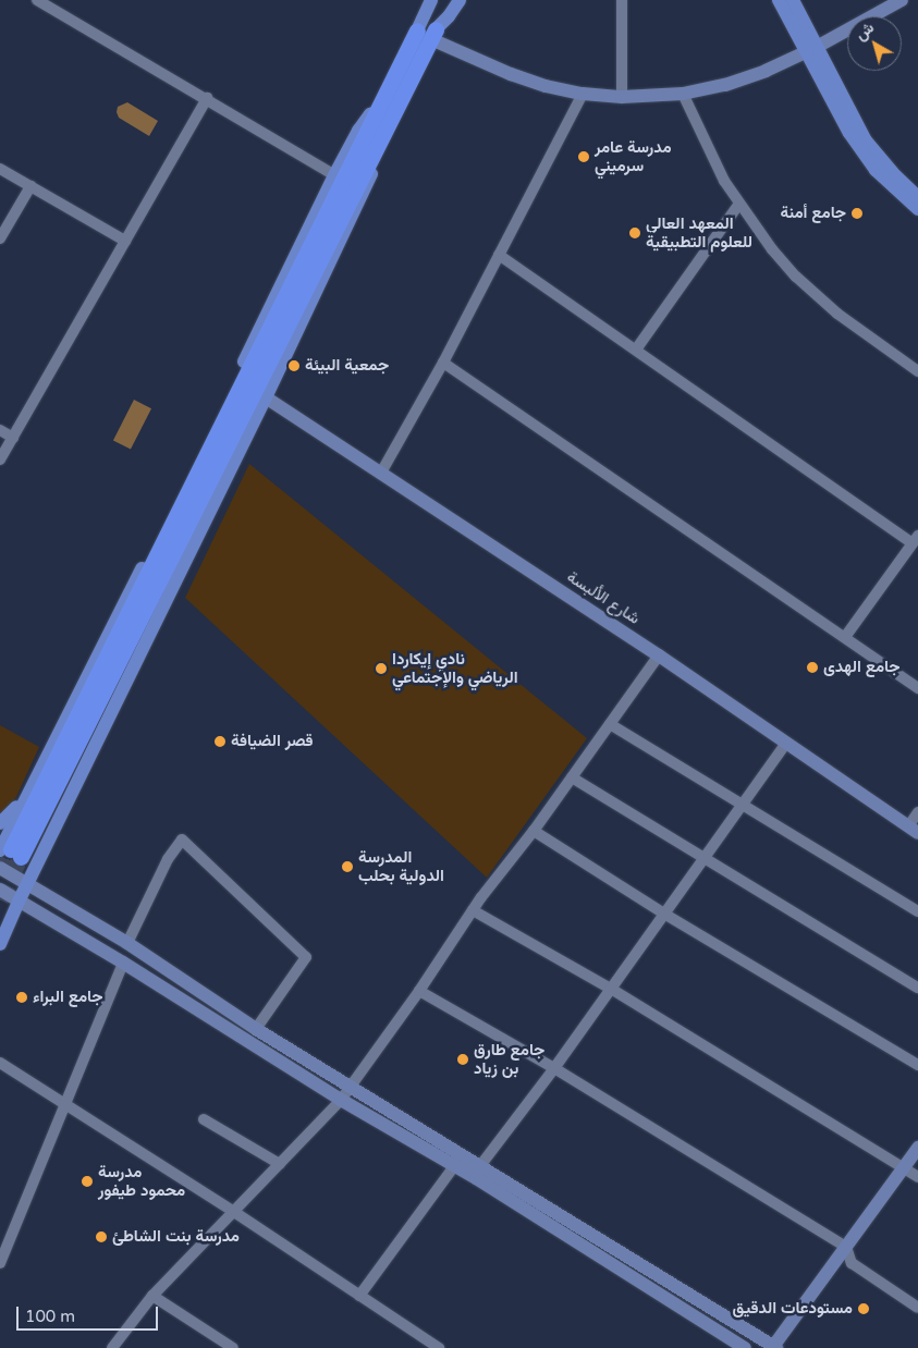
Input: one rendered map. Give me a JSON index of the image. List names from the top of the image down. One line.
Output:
{"streets":{"street":["شارع الألبسة"]},"places":["مدرسة عامر سرميني","جامع أمنة","المعهد العالي للعلوم التطبيقية","جمعية البيئة","جامع الهدى","نادي إيكاردا الرياضي والإجتماعي","قصر الضيافة","المدرسة الدولية بحلب","جامع البراء","جامع طارق بن زياد","مدرسة محمود طيفور","مدرسة بنت الشاطئ","مستودعات الدقيق"],"scale_bar":"100 m","north":"top left"}
